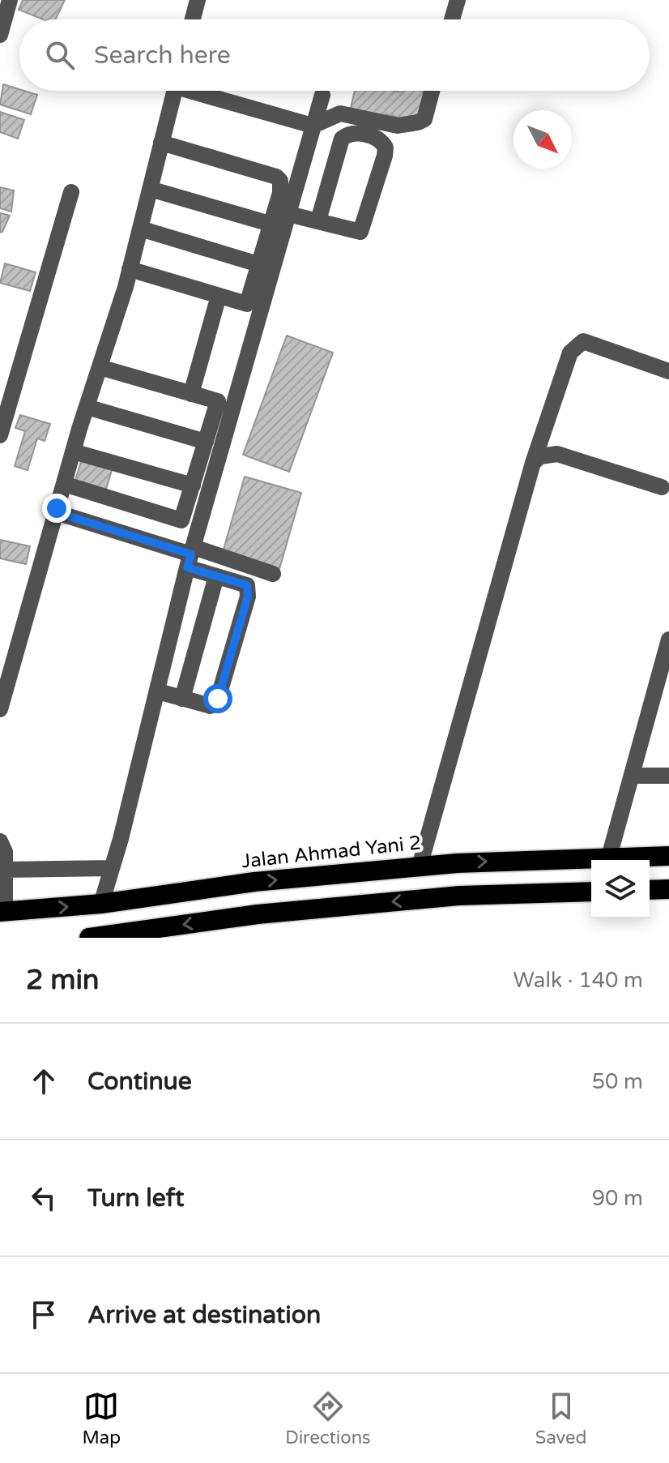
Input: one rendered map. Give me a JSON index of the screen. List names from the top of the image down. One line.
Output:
{"streets":{"highway":["Jalan Ahmad Yani 2"]},"north":"bottom right","page":{"search":"Search here","heading":["2 min","Walk · 140 m"],"list":[["Continue","50 m"],["Turn left","90 m"],"Arrive at destination"],"nav":["Map","Directions","Saved"]}}
